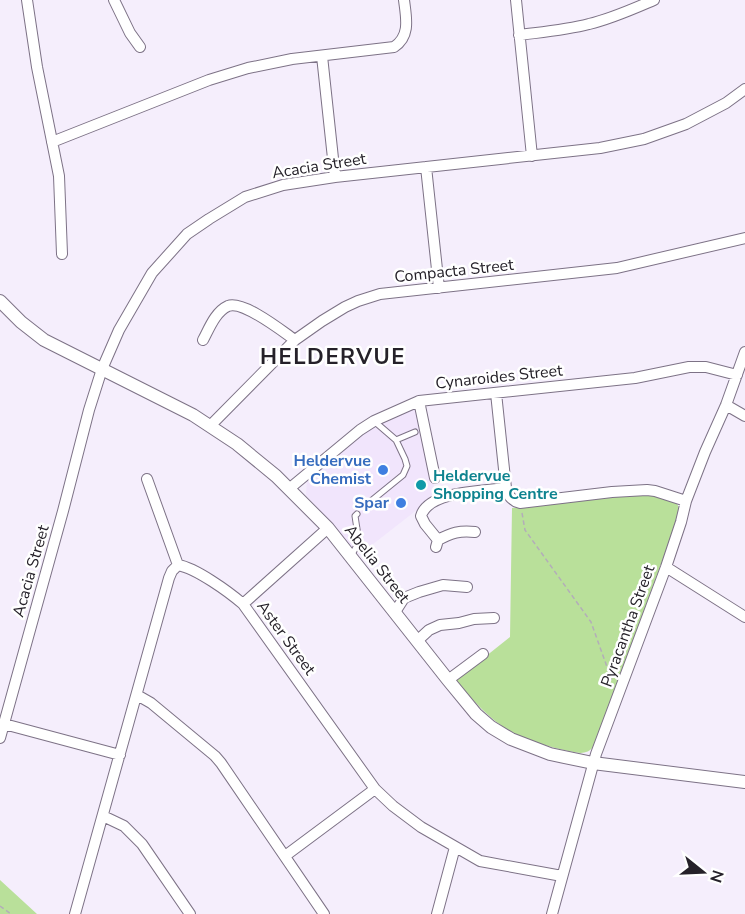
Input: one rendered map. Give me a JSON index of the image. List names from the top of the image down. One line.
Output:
{"streets":{"street":["Acacia Street","Compacta Street","Cynaroides Street","Abelia Street","Pyracantha Street","Aster Street"]},"crossings":[["Acacia Street","Abelia Street"],["Compacta Street","Abelia Street"],["Cynaroides Street","Abelia Street"],["Cynaroides Street","Pyracantha Street"],["Abelia Street","Pyracantha Street"],["Pyracantha Street","Aster Street"]],"districts":["HELDERVUE"],"places":["Heldervue Chemist","Heldervue Shopping Centre","Spar"],"north":"right"}
